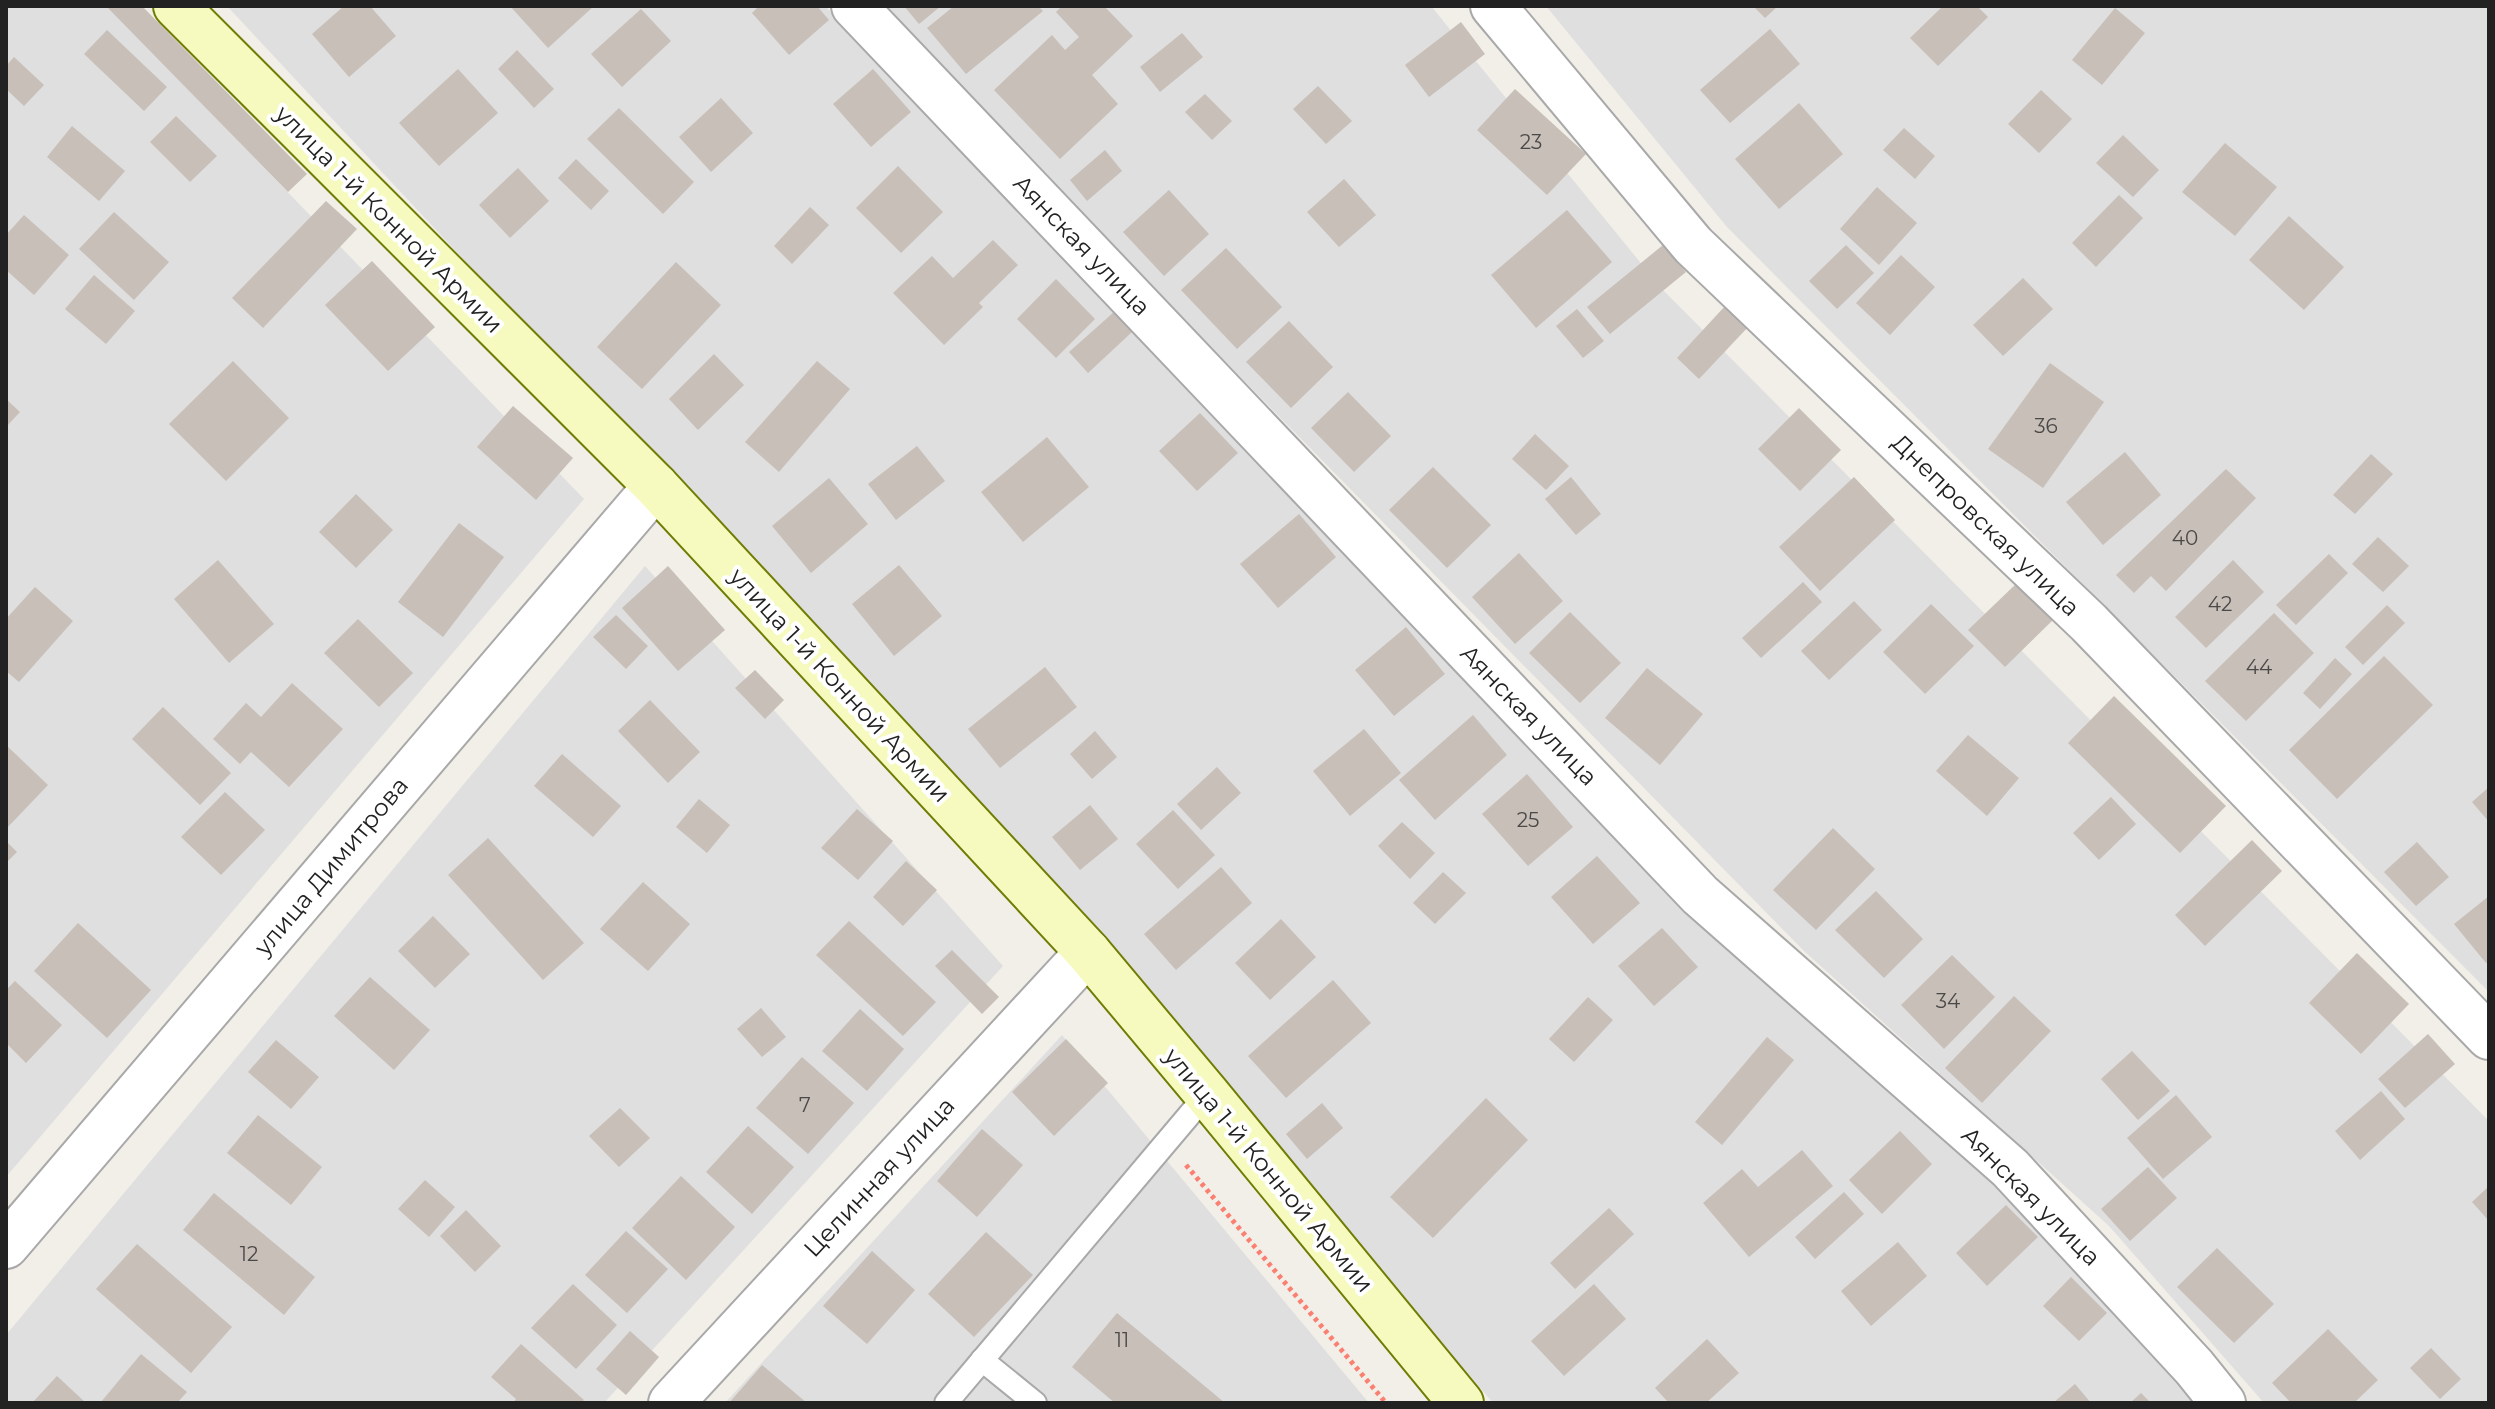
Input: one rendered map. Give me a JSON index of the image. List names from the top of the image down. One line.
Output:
{"streets":{"street":["улица 1-й Конной Армии","Аянская улица","Днепровская улица","улица Димитрова","Целинная улица"]},"crossings":[["улица 1-й Конной Армии","улица Димитрова"],["улица 1-й Конной Армии","Целинная улица"]],"house_numbers":["23","36","40","42","44","25","34","7","12","11"]}
